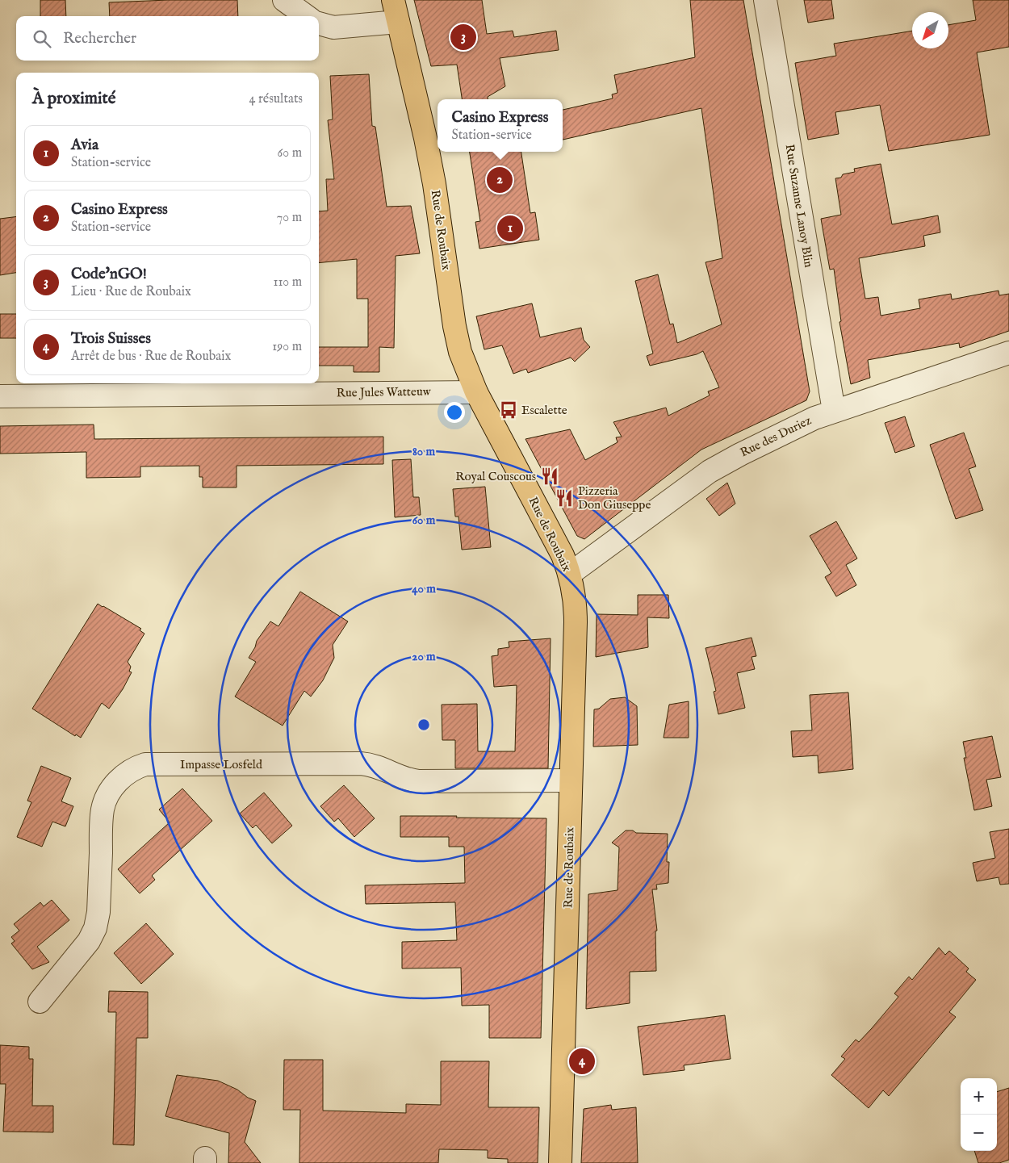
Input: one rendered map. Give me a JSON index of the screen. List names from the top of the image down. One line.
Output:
{"streets":{"main road":["Rue de Roubaix"],"street":["Rue Suzanne Lanoy Blin","Rue Jules Watteuw","Rue des Duriez","Impasse Losfeld"]},"crossings":[["Rue Suzanne Lanoy Blin","Rue des Duriez"],["Rue de Roubaix","Rue Jules Watteuw"],["Rue de Roubaix","Rue des Duriez"],["Rue de Roubaix","Impasse Losfeld"]],"places":{"bus stop":["Escalette"],"restaurant":["Royal Couscous","Pizzeria Don Giuseppe"]},"north":"bottom left","page":{"search":"Rechercher","pins":["3","2","1","4"],"heading":["À proximité","4 résultats"],"popup":["Casino Express","Station-service"],"list":[{"mark":"1","name":"Avia","note":"Station-service","value":"60 m"},{"mark":"2","name":"Casino Express","note":"Station-service","value":"70 m"},{"mark":"3","name":"Code'nGO!","note":"Lieu · Rue de Roubaix","value":"110 m"},{"mark":"4","name":"Trois Suisses","note":"Arrêt de bus · Rue de Roubaix","value":"190 m"}],"map_buttons":["+","−"]},"rings":["80 m","60 m","40 m","20 m"]}
